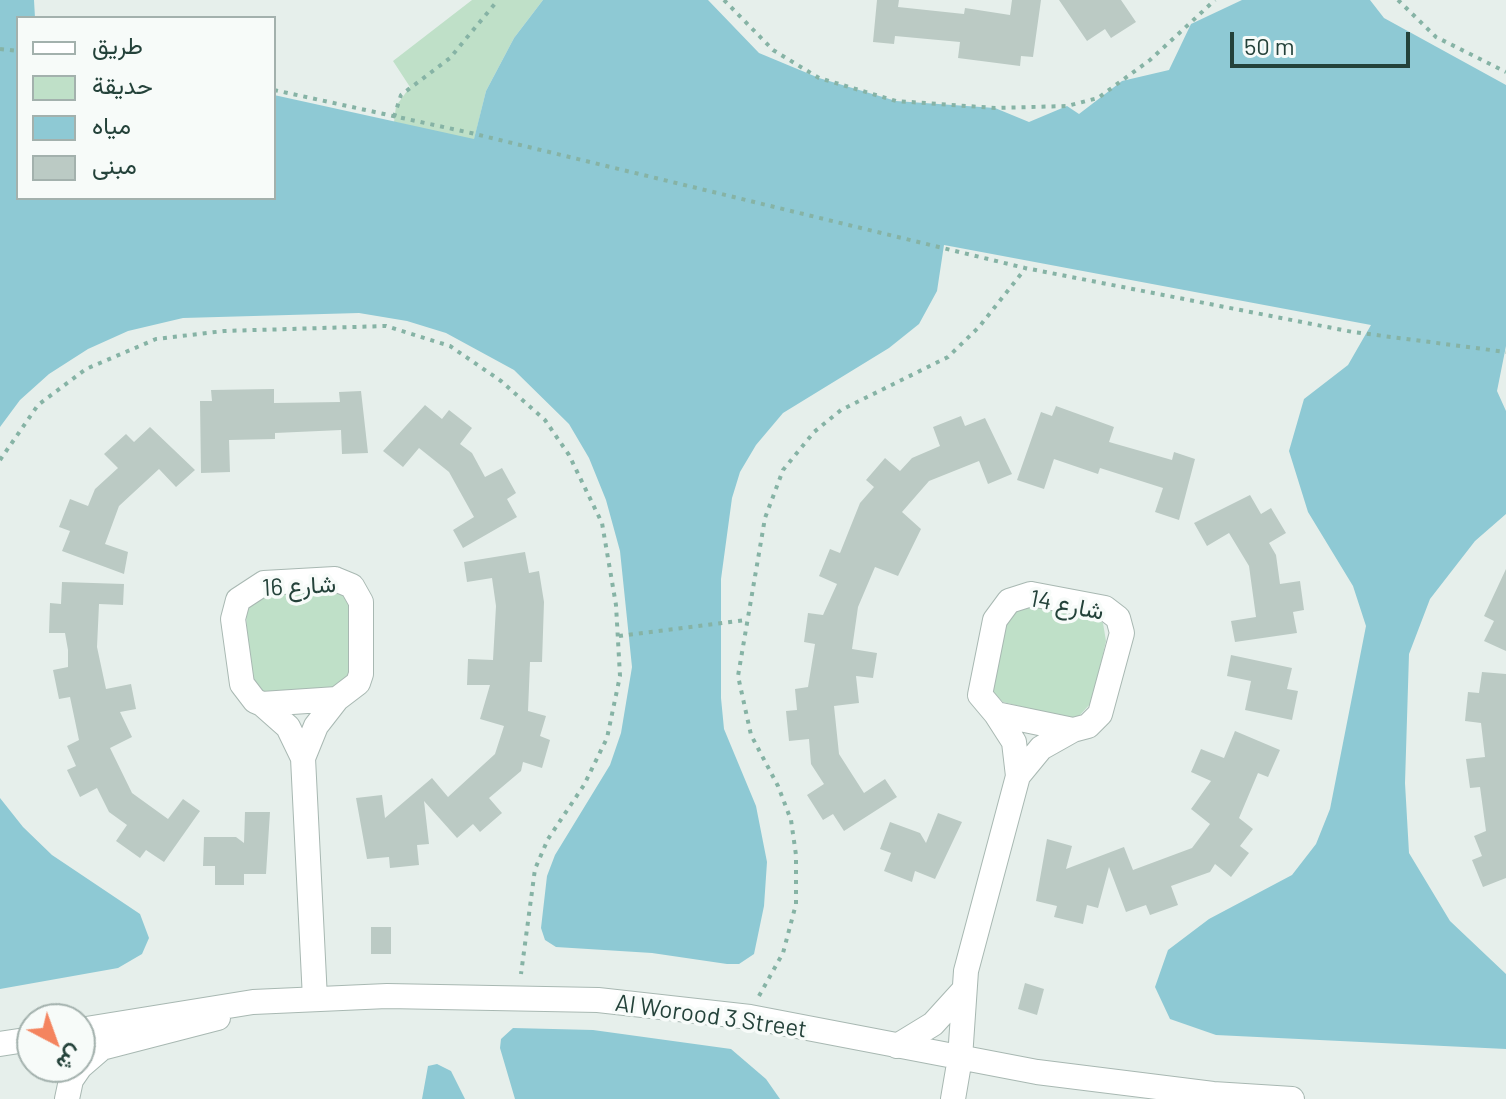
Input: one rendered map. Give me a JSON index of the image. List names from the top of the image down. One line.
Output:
{"streets":{"street":["شارع 16","شارع 14","Al Worood 3 Street"]},"crossings":[["شارع 16","Al Worood 3 Street"],["شارع 14","Al Worood 3 Street"]],"legend":["طريق","حديقة","مياه","مبنى"],"scale_bar":"50 m","north":"bottom right"}
